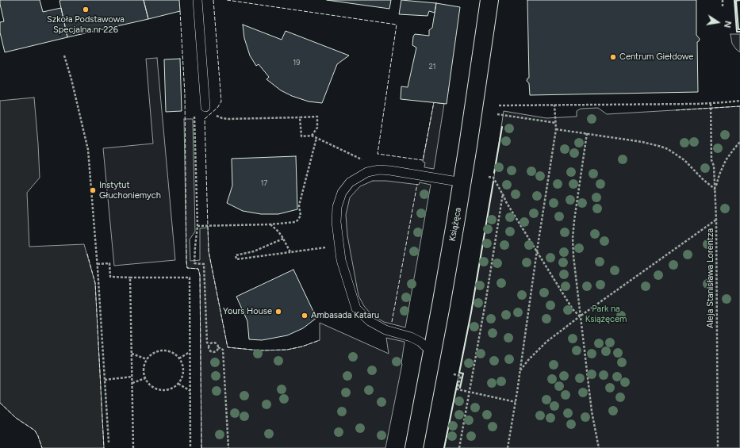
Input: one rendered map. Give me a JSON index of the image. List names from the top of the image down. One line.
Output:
{"streets":{"street":["Książęca"],"path":["Aleja Stanisława Lorentza"]},"parks":["Park na Książęcem"],"places":["Szkoła Podstawowa Specjalna nr 226","Centrum Giełdowe","Instytut Głuchoniemych","Yours House","Ambasada Kataru"],"house_numbers":["19","21","17"],"north":"right"}
